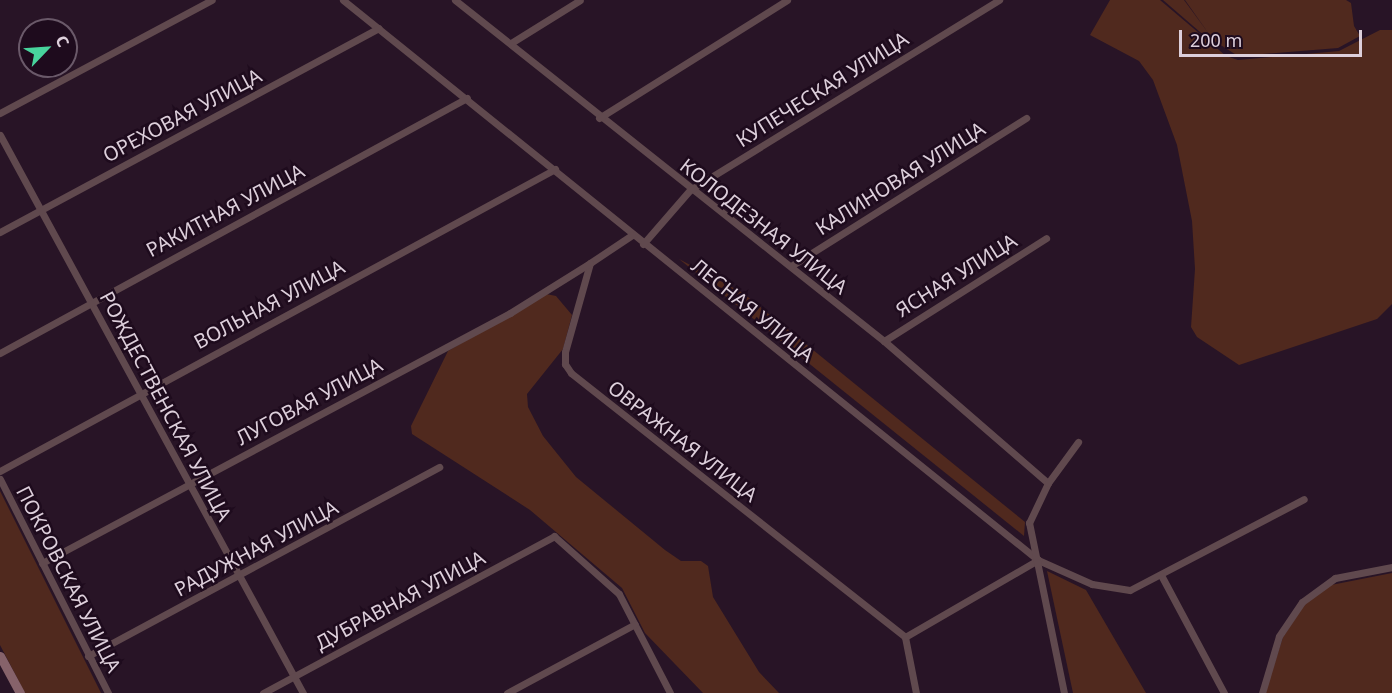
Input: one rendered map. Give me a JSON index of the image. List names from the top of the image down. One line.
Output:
{"streets":{"street":["КУПЕЧЕСКАЯ УЛИЦА","ОРЕХОВАЯ УЛИЦА","КАЛИНОВАЯ УЛИЦА","РАКИТНАЯ УЛИЦА","КОЛОДЕЗНАЯ УЛИЦА","ЯСНАЯ УЛИЦА","ВОЛЬНАЯ УЛИЦА","ЛЕСНАЯ УЛИЦА","ЛУГОВАЯ УЛИЦА","РОЖДЕСТВЕНСКАЯ УЛИЦА","ОВРАЖНАЯ УЛИЦА","РАДУЖНАЯ УЛИЦА","ПОКРОВСКАЯ УЛИЦА","ДУБРАВНАЯ УЛИЦА"]},"crossings":[["КУПЕЧЕСКАЯ УЛИЦА","КОЛОДЕЗНАЯ УЛИЦА"],["КУПЕЧЕСКАЯ УЛИЦА","ЛЕСНАЯ УЛИЦА"],["ОРЕХОВАЯ УЛИЦА","ЛЕСНАЯ УЛИЦА"],["ОРЕХОВАЯ УЛИЦА","РОЖДЕСТВЕНСКАЯ УЛИЦА"],["КАЛИНОВАЯ УЛИЦА","КОЛОДЕЗНАЯ УЛИЦА"],["РАКИТНАЯ УЛИЦА","ЛЕСНАЯ УЛИЦА"],["РАКИТНАЯ УЛИЦА","РОЖДЕСТВЕНСКАЯ УЛИЦА"],["КОЛОДЕЗНАЯ УЛИЦА","ЯСНАЯ УЛИЦА"],["ВОЛЬНАЯ УЛИЦА","ЛЕСНАЯ УЛИЦА"],["ВОЛЬНАЯ УЛИЦА","РОЖДЕСТВЕНСКАЯ УЛИЦА"],["ЛУГОВАЯ УЛИЦА","РОЖДЕСТВЕНСКАЯ УЛИЦА"],["ЛУГОВАЯ УЛИЦА","ОВРАЖНАЯ УЛИЦА"],["ЛУГОВАЯ УЛИЦА","ПОКРОВСКАЯ УЛИЦА"],["РОЖДЕСТВЕНСКАЯ УЛИЦА","РАДУЖНАЯ УЛИЦА"],["РОЖДЕСТВЕНСКАЯ УЛИЦА","ДУБРАВНАЯ УЛИЦА"],["РАДУЖНАЯ УЛИЦА","ПОКРОВСКАЯ УЛИЦА"]],"scale_bar":"200 m","north":"top right"}
